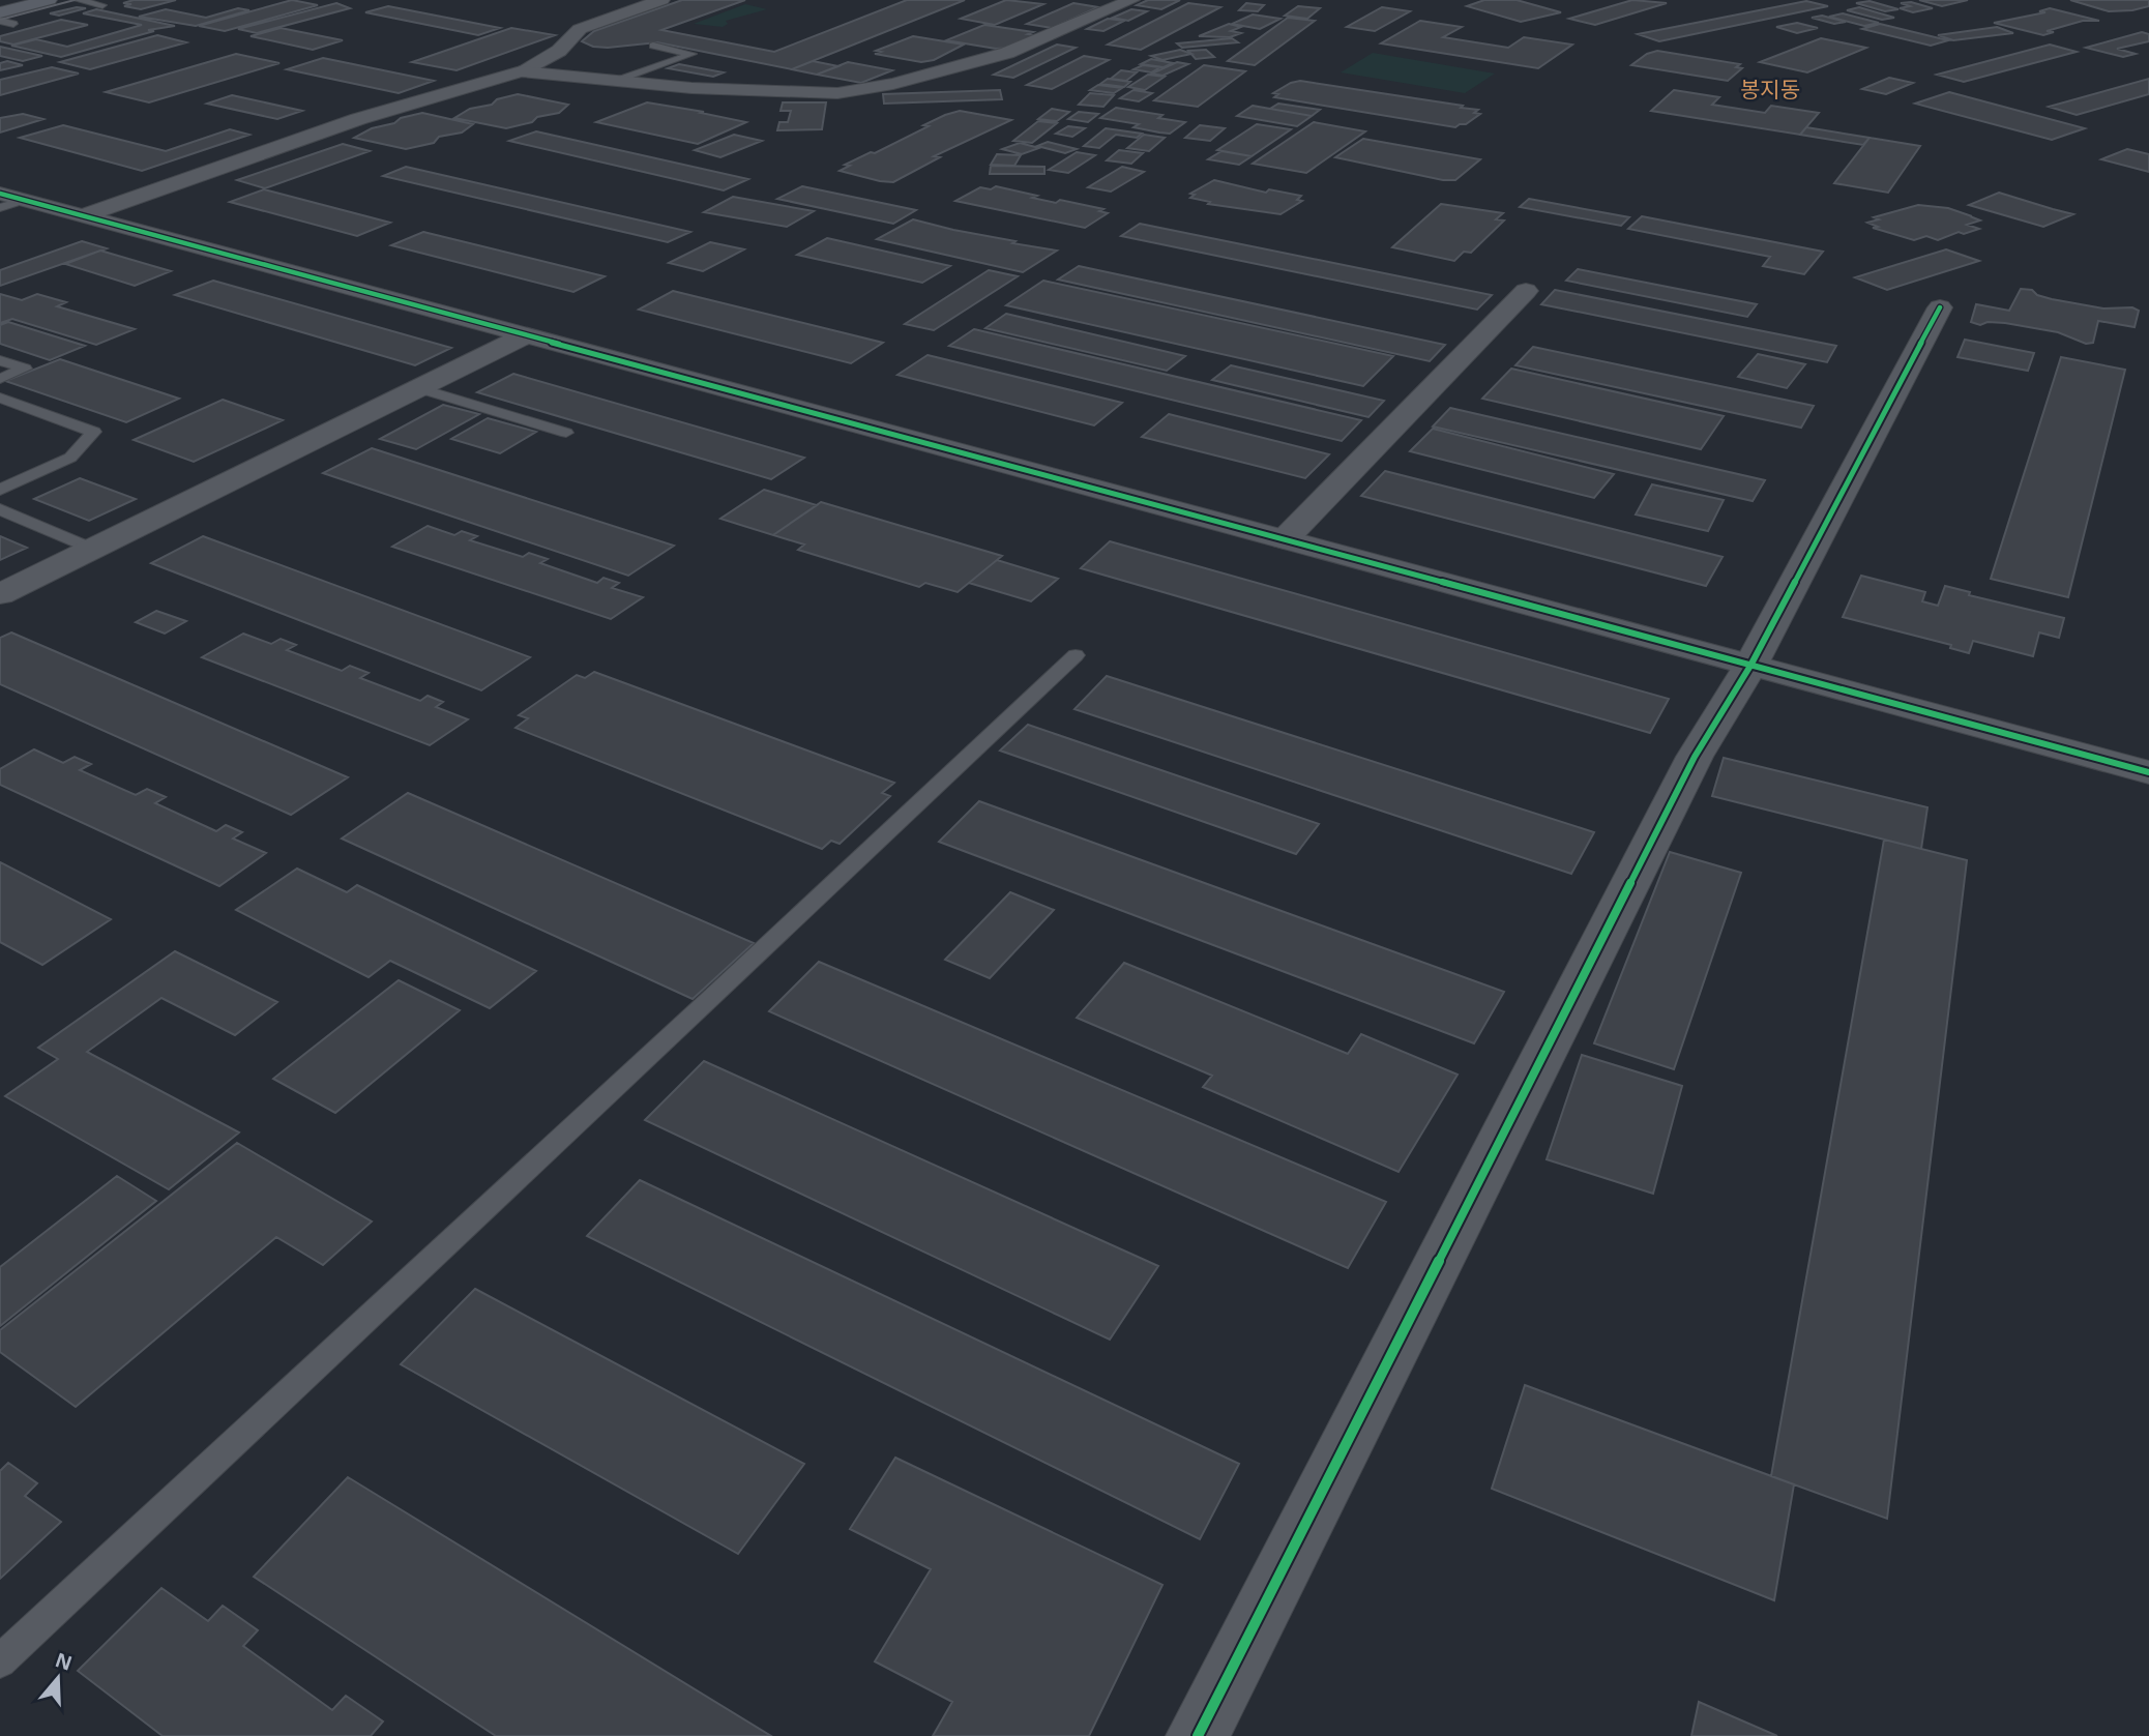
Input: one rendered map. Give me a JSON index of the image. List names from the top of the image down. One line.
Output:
{"districts":["봉지동"],"north":"top"}
